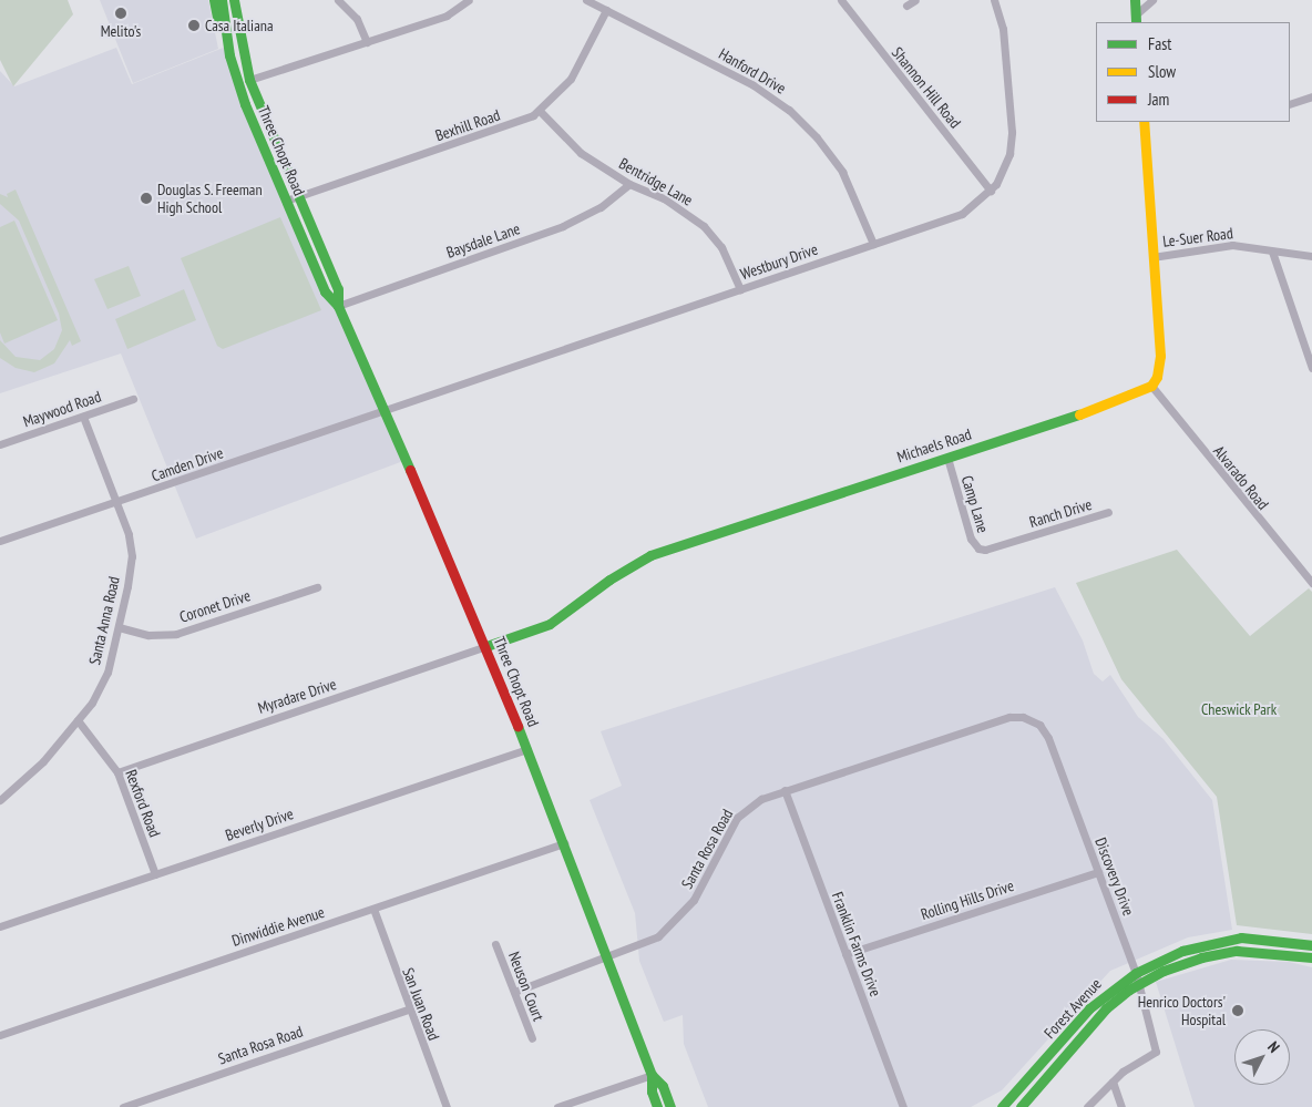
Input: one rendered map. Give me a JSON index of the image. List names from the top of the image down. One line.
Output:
{"streets":{"main road":["Three Chopt Road","Michaels Road","Forest Avenue"],"street":["Hanford Drive","Shannon Hill Road","Bexhill Road","Bentridge Lane","Le-Suer Road","Baysdale Lane","Westbury Drive","Maywood Road","Camden Drive","Alvarado Road","Camp Lane","Ranch Drive","Coronet Drive","Santa Anna Road","Myradare Drive","Rexford Road","Beverly Drive","Santa Rosa Road","Discovery Drive","Rolling Hills Drive","Dinwiddie Avenue","Franklin Farms Drive","Neuson Court","San Juan Road"]},"crossings":[["Hanford Drive","Bexhill Road"],["Hanford Drive","Westbury Drive"],["Shannon Hill Road","Westbury Drive"],["Bexhill Road","Three Chopt Road"],["Bexhill Road","Bentridge Lane"],["Three Chopt Road","Baysdale Lane"],["Three Chopt Road","Westbury Drive"],["Three Chopt Road","Michaels Road"],["Three Chopt Road","Camden Drive"],["Three Chopt Road","Myradare Drive"],["Three Chopt Road","Beverly Drive"],["Three Chopt Road","Santa Rosa Road"],["Three Chopt Road","Dinwiddie Avenue"],["Bentridge Lane","Baysdale Lane"],["Bentridge Lane","Westbury Drive"],["Westbury Drive","Camden Drive"],["Maywood Road","Santa Anna Road"],["Michaels Road","Alvarado Road"],["Michaels Road","Camp Lane"],["Michaels Road","Myradare Drive"],["Camden Drive","Santa Anna Road"],["Camp Lane","Ranch Drive"],["Coronet Drive","Santa Anna Road"],["Santa Anna Road","Rexford Road"],["Myradare Drive","Rexford Road"],["Rexford Road","Beverly Drive"],["Santa Rosa Road","Discovery Drive"],["Santa Rosa Road","Franklin Farms Drive"],["Santa Rosa Road","Neuson Court"],["Santa Rosa Road","San Juan Road"],["Discovery Drive","Rolling Hills Drive"],["Discovery Drive","Forest Avenue"],["Rolling Hills Drive","Franklin Farms Drive"],["Dinwiddie Avenue","San Juan Road"]],"parks":["Cheswick Park"],"places":["Melito's","Casa Italiana","Douglas S. Freeman High School","Henrico Doctors' Hospital"],"legend":["Fast","Slow","Jam"],"north":"top right"}
